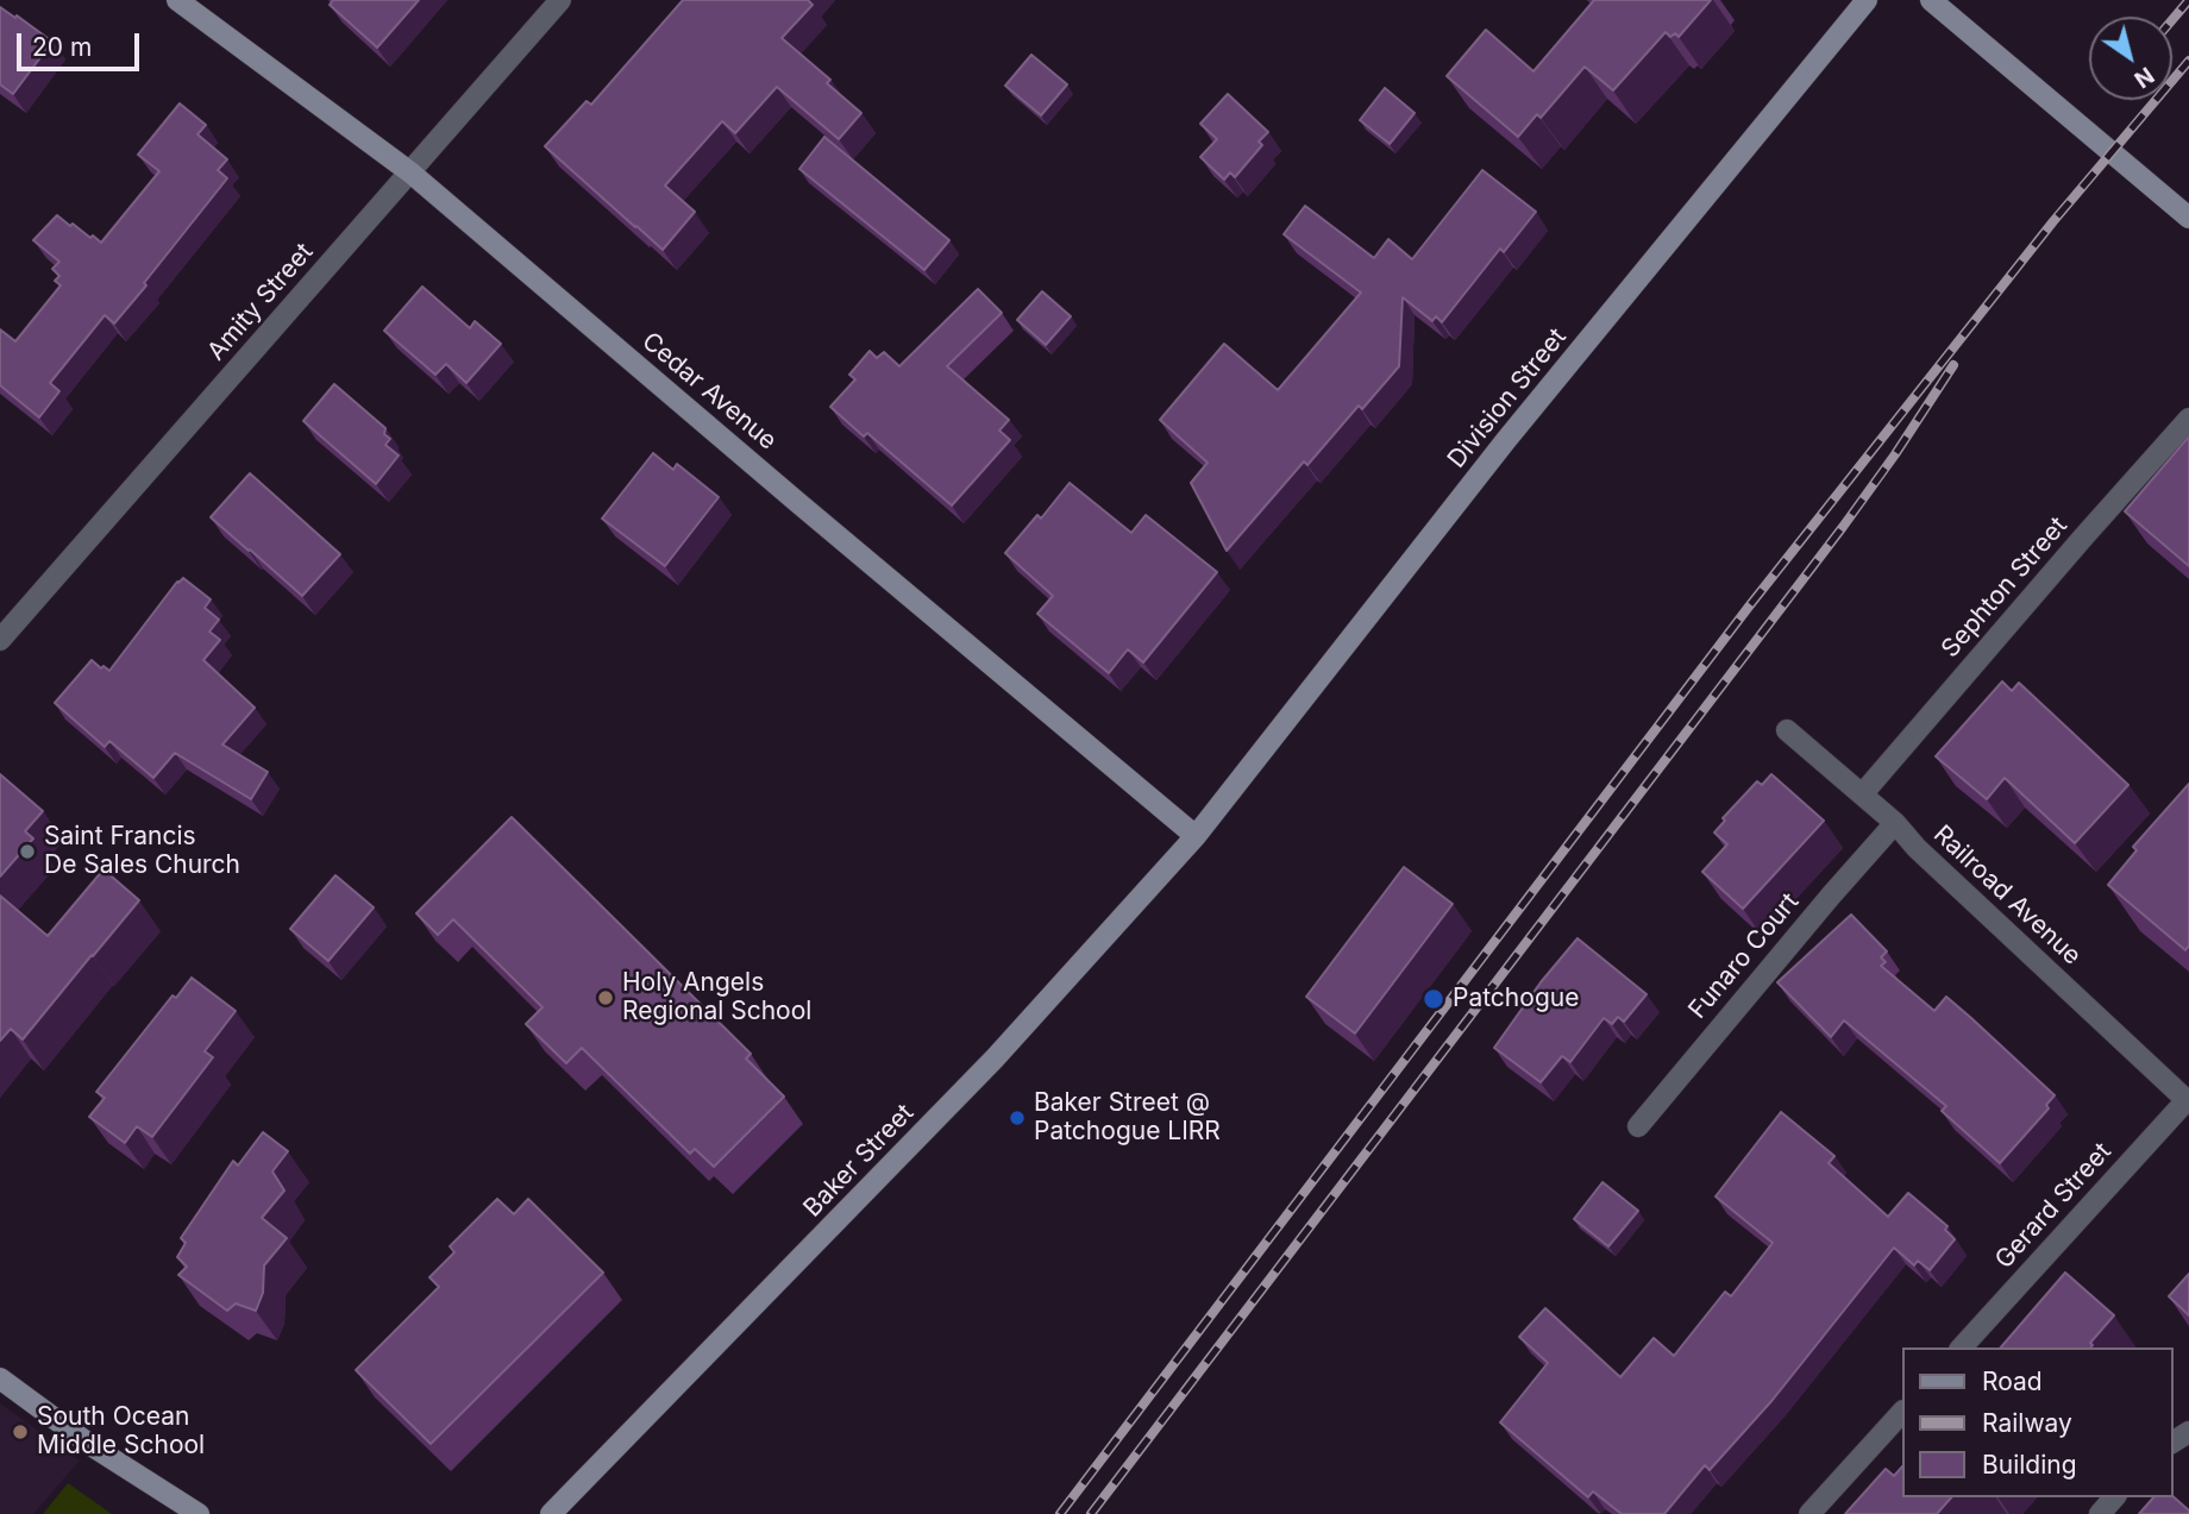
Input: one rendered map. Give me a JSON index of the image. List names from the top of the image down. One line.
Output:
{"streets":{"street":["Amity Street","Cedar Avenue","Division Street","Sephton Street","Railroad Avenue","Funaro Court","Baker Street","Gerard Street"]},"crossings":[["Amity Street","Cedar Avenue"],["Cedar Avenue","Division Street"],["Cedar Avenue","Baker Street"],["Division Street","Baker Street"],["Sephton Street","Railroad Avenue"],["Railroad Avenue","Funaro Court"],["Railroad Avenue","Gerard Street"]],"places":["Saint Francis De Sales Church","Holy Angels Regional School","Patchogue","Baker Street @ Patchogue LIRR","South Ocean Middle School"],"legend":["Road","Railway","Building"],"scale_bar":"20 m","north":"bottom right"}
